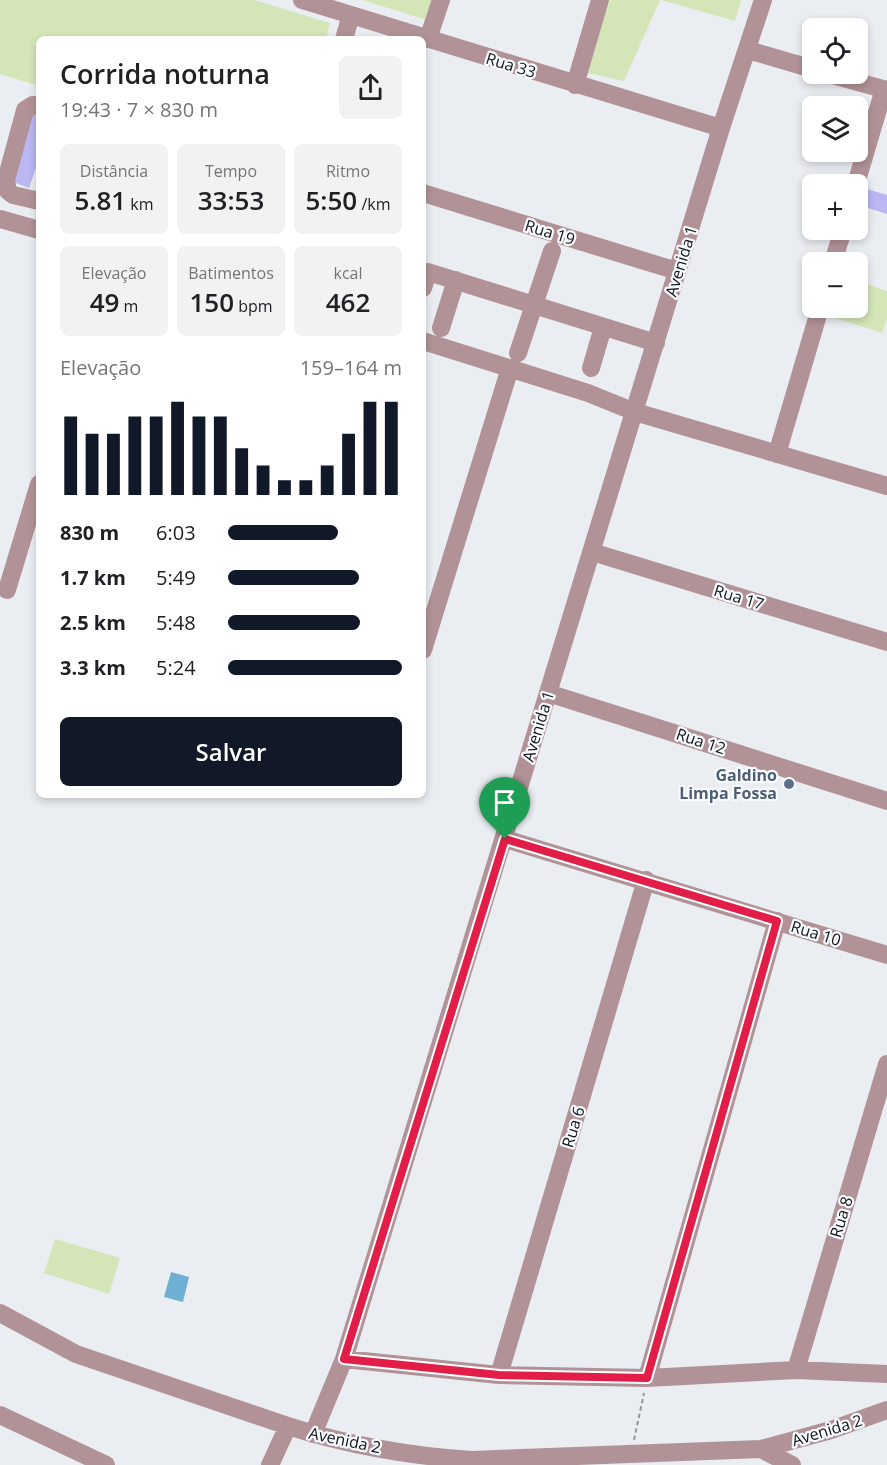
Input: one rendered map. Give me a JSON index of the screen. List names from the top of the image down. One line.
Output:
{"streets":{"street":["Rua 33","Rua 19","Avenida 1","Rua 17","Rua 12","Rua 10","Rua 6","Rua 8","Avenida 2"]},"crossings":[["Rua 33","Avenida 1"],["Rua 19","Avenida 1"],["Avenida 1","Rua 17"],["Avenida 1","Rua 12"],["Avenida 1","Rua 10"],["Avenida 1","Avenida 2"],["Rua 10","Rua 6"]],"places":["Galdino Limpa Fossa"],"page":{"map_buttons":["+","−"],"heading":["Corrida noturna","19:43 · 7 × 830 m"],"stats":[["Distância","5.81 km"],["Tempo","33:53"],["Ritmo","5:50 /km"],["Elevação","49 m"],["Batimentos","150 bpm"],["kcal","462"]],"chart":["Elevação","159–164 m"],"list":[{"name":"830 m","note":"6:03"},{"name":"1.7 km","note":"5:49"},{"name":"2.5 km","note":"5:48"},{"name":"3.3 km","note":"5:24"}],"buttons":"Salvar"}}
